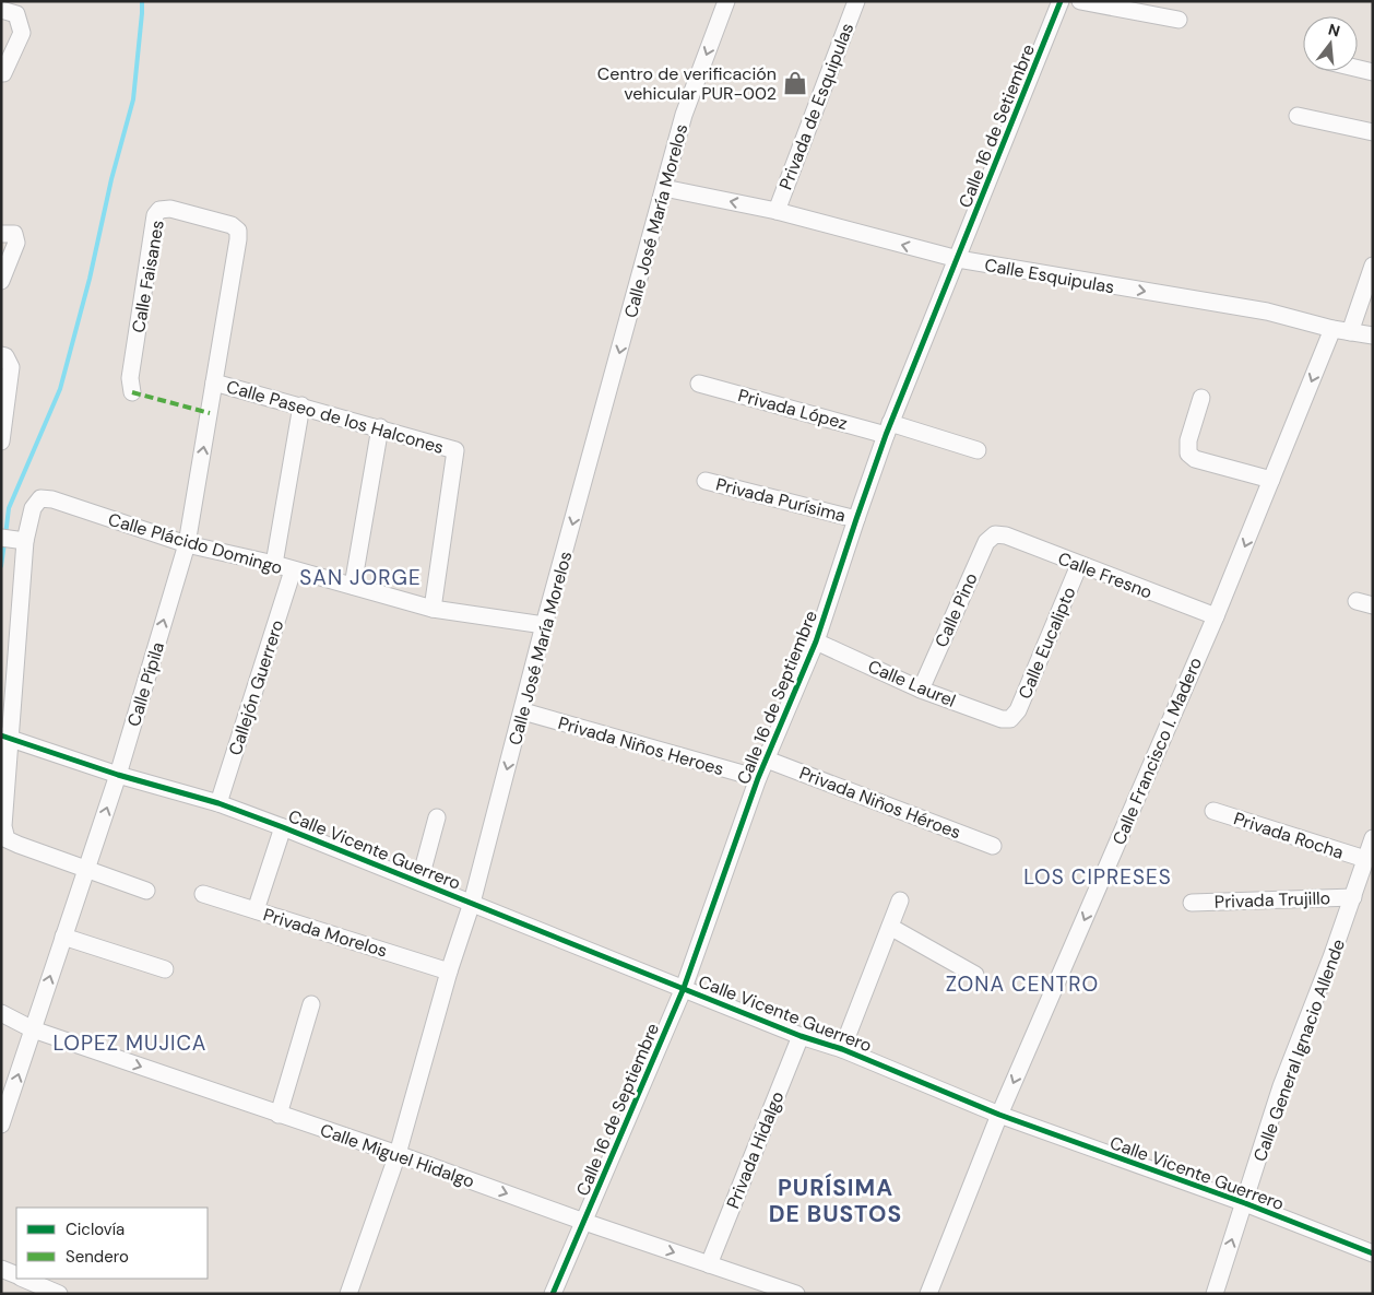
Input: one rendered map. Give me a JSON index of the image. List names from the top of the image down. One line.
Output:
{"streets":{"street":["Privada de Esquipulas","Calle 16 de Setiembre","Calle José María Morelos","Calle Esquipulas","Calle Faisanes","Privada López","Calle Paseo de los Halcones","Privada Purísima","Calle Plácido Domingo","Calle Fresno","Calle Pino","Calle Eucalipto","Calle Laurel","Calle Pípila","Callejón Guerrero","Calle 16 de Septiembre","Privada Niños Heroes","Calle Francisco I. Madero","Privada Niños Héroes","Privada Rocha","Calle Vicente Guerrero","Privada Trujillo","Privada Morelos","Calle General Ignacio Allende","Privada Hidalgo","Calle Miguel Hidalgo"]},"crossings":[["Privada de Esquipulas","Calle Esquipulas"],["Calle 16 de Setiembre","Calle Esquipulas"],["Calle 16 de Setiembre","Calle 16 de Septiembre"],["Calle José María Morelos","Calle Esquipulas"],["Calle José María Morelos","Calle Plácido Domingo"],["Calle José María Morelos","Privada Niños Heroes"],["Calle José María Morelos","Calle Vicente Guerrero"],["Calle José María Morelos","Privada Morelos"],["Calle José María Morelos","Calle Miguel Hidalgo"],["Calle Esquipulas","Calle 16 de Septiembre"],["Calle Esquipulas","Calle Francisco I. Madero"],["Calle Faisanes","Calle Pípila"],["Privada López","Calle 16 de Septiembre"],["Calle Paseo de los Halcones","Calle Plácido Domingo"],["Calle Paseo de los Halcones","Calle Pípila"],["Privada Purísima","Calle 16 de Septiembre"],["Calle Plácido Domingo","Calle Pípila"],["Calle Plácido Domingo","Callejón Guerrero"],["Calle Fresno","Calle Pino"],["Calle Fresno","Calle Eucalipto"],["Calle Fresno","Calle Francisco I. Madero"],["Calle Pino","Calle Laurel"],["Calle Eucalipto","Calle Laurel"],["Calle Laurel","Calle 16 de Septiembre"],["Calle Pípila","Calle Vicente Guerrero"],["Calle Pípila","Calle Miguel Hidalgo"],["Callejón Guerrero","Calle Vicente Guerrero"],["Calle 16 de Septiembre","Privada Niños Heroes"],["Calle 16 de Septiembre","Privada Niños Héroes"],["Calle 16 de Septiembre","Calle Vicente Guerrero"],["Calle 16 de Septiembre","Calle Miguel Hidalgo"],["Calle Francisco I. Madero","Calle Vicente Guerrero"],["Privada Rocha","Calle General Ignacio Allende"],["Calle Vicente Guerrero","Calle General Ignacio Allende"],["Calle Vicente Guerrero","Privada Hidalgo"],["Privada Trujillo","Calle General Ignacio Allende"],["Privada Hidalgo","Calle Miguel Hidalgo"]],"one_way":["Calle José María Morelos","Calle Francisco I. Madero","Calle Miguel Hidalgo"],"districts":["SAN JORGE","LOS CIPRESES","ZONA CENTRO","LOPEZ MUJICA","PURÍSIMA DE BUSTOS"],"places":{"shop":["Centro de verificación vehicular PUR-002"]},"legend":["Ciclovía","Sendero"],"north":"top"}
